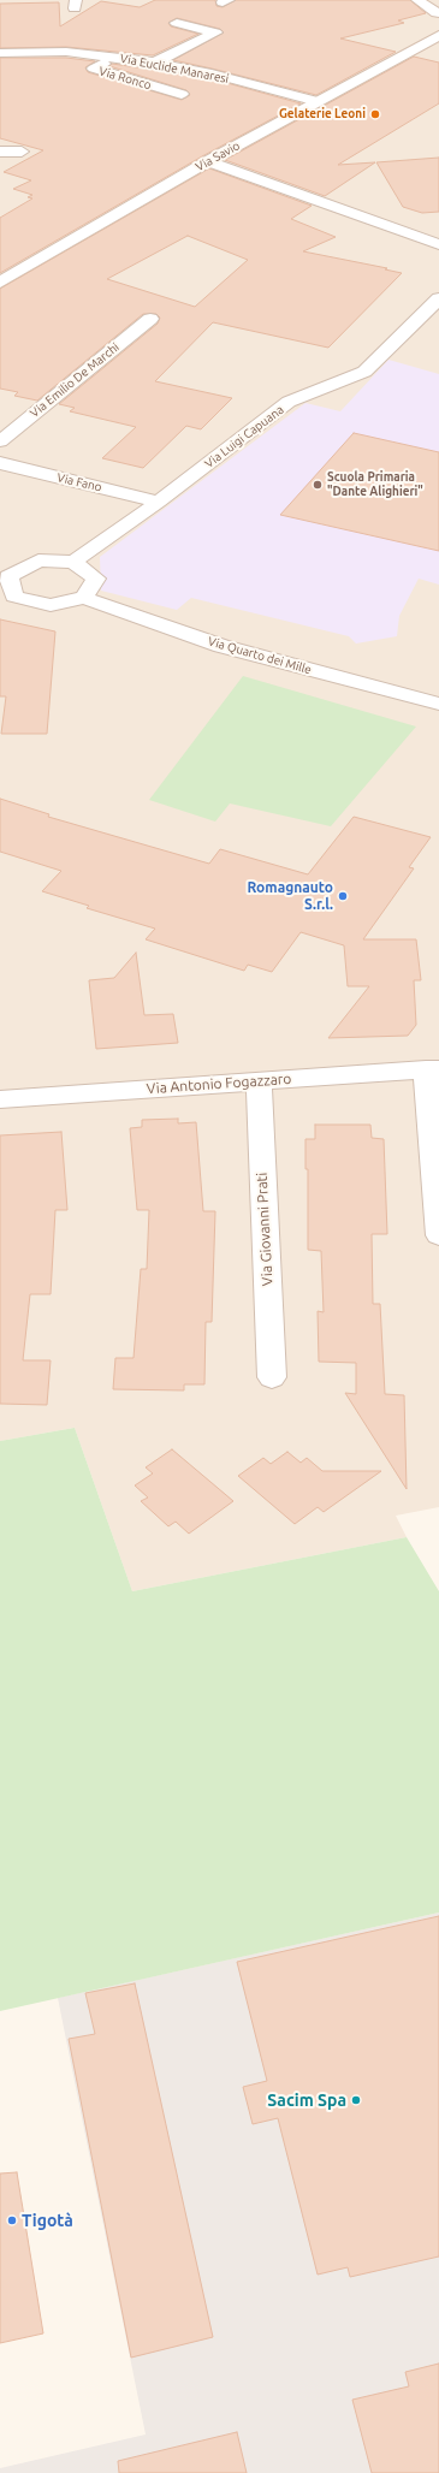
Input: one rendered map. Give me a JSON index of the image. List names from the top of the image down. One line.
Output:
{"streets":{"street":["Via Euclide Manaresi","Via Ronco","Via Savio","Via Emilio De Marchi","Via Luigi Capuana","Via Fano","Via Quarto dei Mille","Via Antonio Fogazzaro","Via Giovanni Prati"]},"crossings":[["Via Euclide Manaresi","Via Ronco"],["Via Euclide Manaresi","Via Savio"],["Via Luigi Capuana","Via Fano"],["Via Antonio Fogazzaro","Via Giovanni Prati"]],"places":["Gelaterie Leoni","Scuola Primaria \"Dante Alighieri\"","Romagnauto S.r.l.","Sacim Spa","Tigotà"]}
